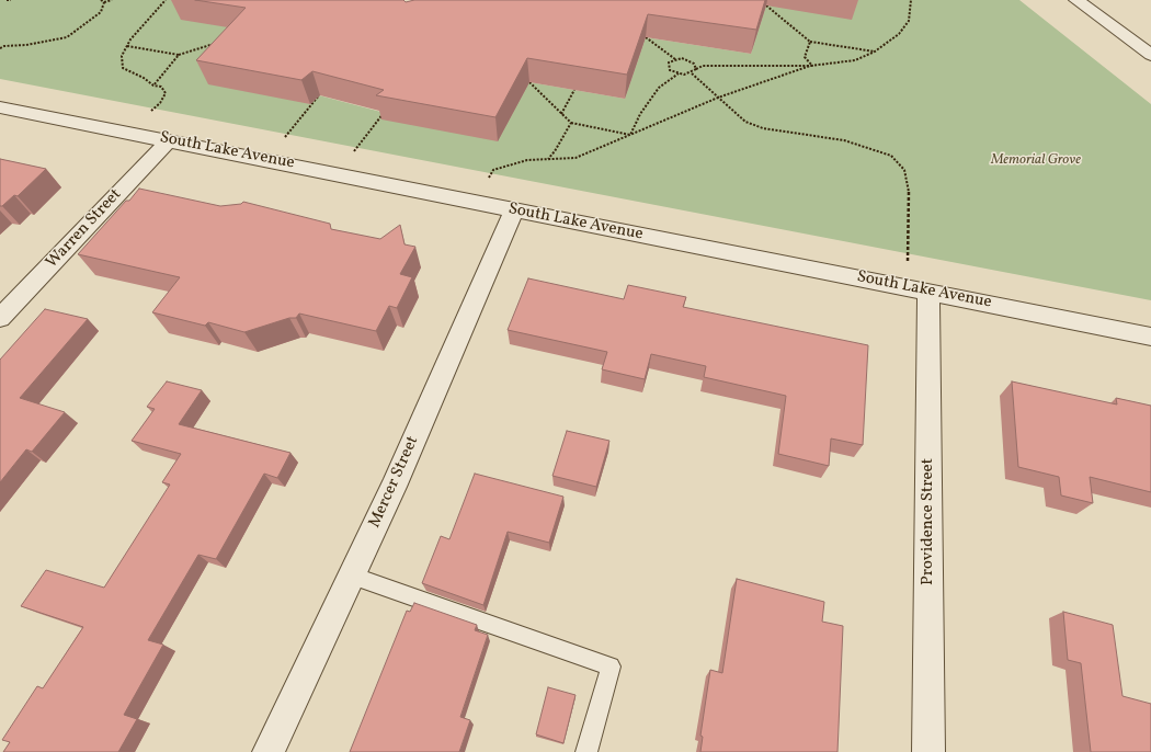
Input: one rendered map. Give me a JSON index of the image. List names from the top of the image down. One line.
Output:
{"streets":{"street":["South Lake Avenue","Warren Street","Mercer Street","Providence Street"]},"crossings":[["South Lake Avenue","Warren Street"],["South Lake Avenue","Mercer Street"],["South Lake Avenue","Providence Street"]],"parks":["Memorial Grove"]}
